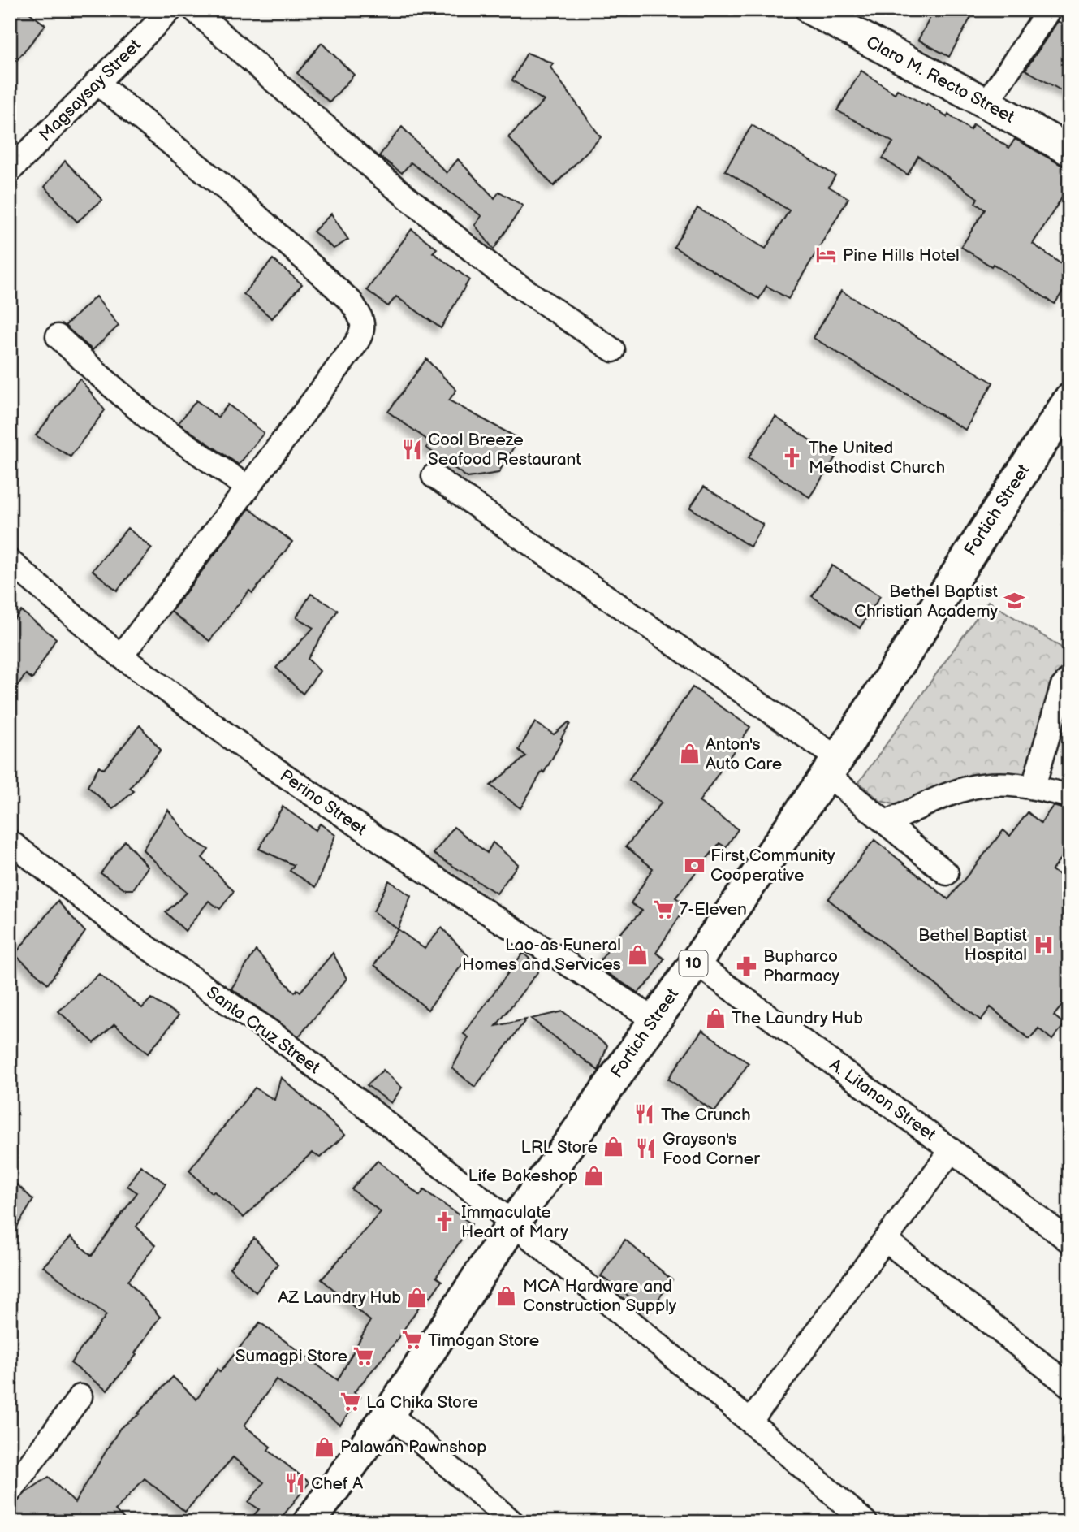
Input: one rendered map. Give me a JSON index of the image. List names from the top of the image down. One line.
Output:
{"streets":{"highway":["Fortich Street","10"],"main road":["Claro M. Recto Street"],"street":["Magsaysay Street","Perino Street","Santa Cruz Street","A. Litanon Street"]},"crossings":[["Fortich Street","Perino Street"],["Fortich Street","Santa Cruz Street"],["Fortich Street","A. Litanon Street"]],"places":{"hotel":["Pine Hills Hotel"],"restaurant":["Cool Breeze Seafood Restaurant","The Crunch","Grayson's Food Corner","Chef A"],"church":["The United Methodist Church","Immaculate Heart of Mary"],"school or university":["Bethel Baptist Christian Academy"],"shop":["Anton's Auto Care","Lao-as Funeral Homes and Services","The Laundry Hub","LRL Store","Life Bakeshop","MCA Hardware and Construction Supply","AZ Laundry Hub","Palawan Pawnshop"],"bank":["First Community Cooperative"],"supermarket":["7-Eleven","Timogan Store","Sumagpi Store","La Chika Store"],"hospital":["Bethel Baptist Hospital"],"pharmacy":["Bupharco Pharmacy"]}}
